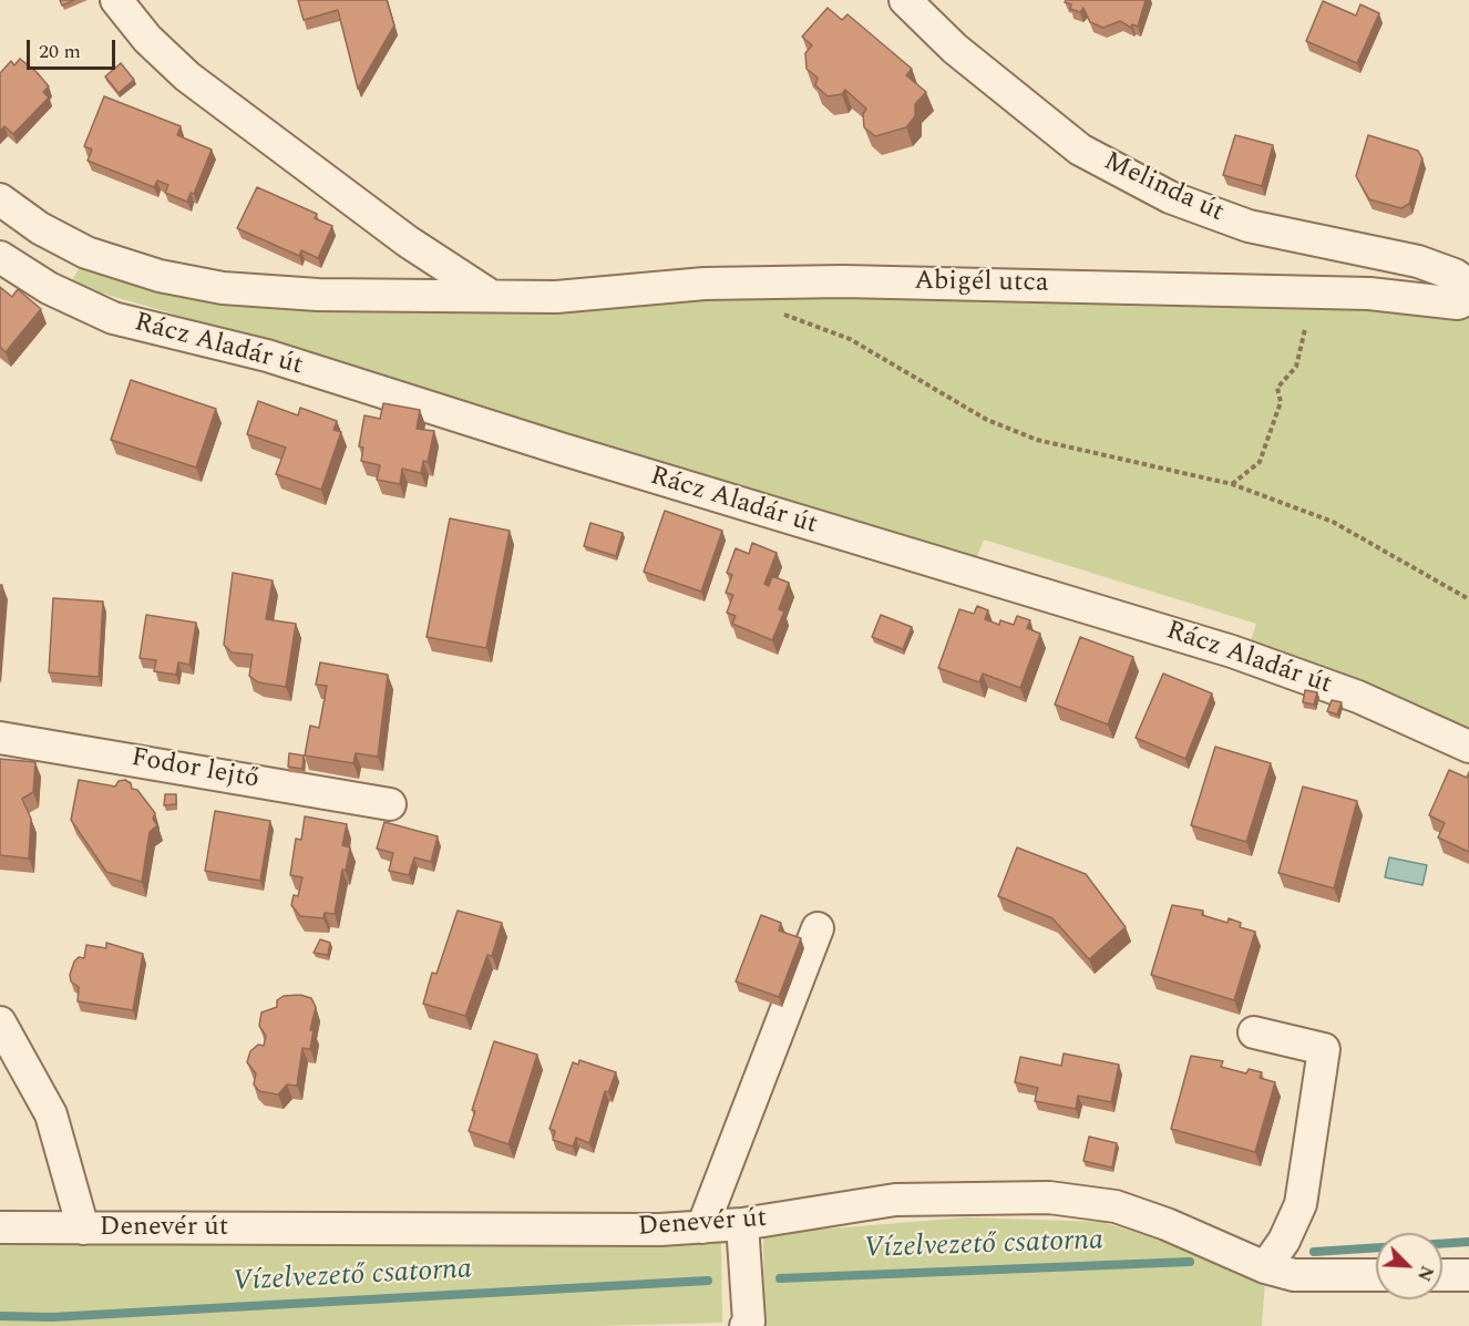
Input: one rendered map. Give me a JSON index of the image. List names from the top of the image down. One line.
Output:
{"streets":{"street":["Melinda út","Abigél utca","Rácz Aladár út","Fodor lejtő","Denevér út"]},"crossings":[["Abigél utca","Rácz Aladár út"]],"water":["Vízelvezető csatorna"],"scale_bar":"20 m","north":"bottom right"}
